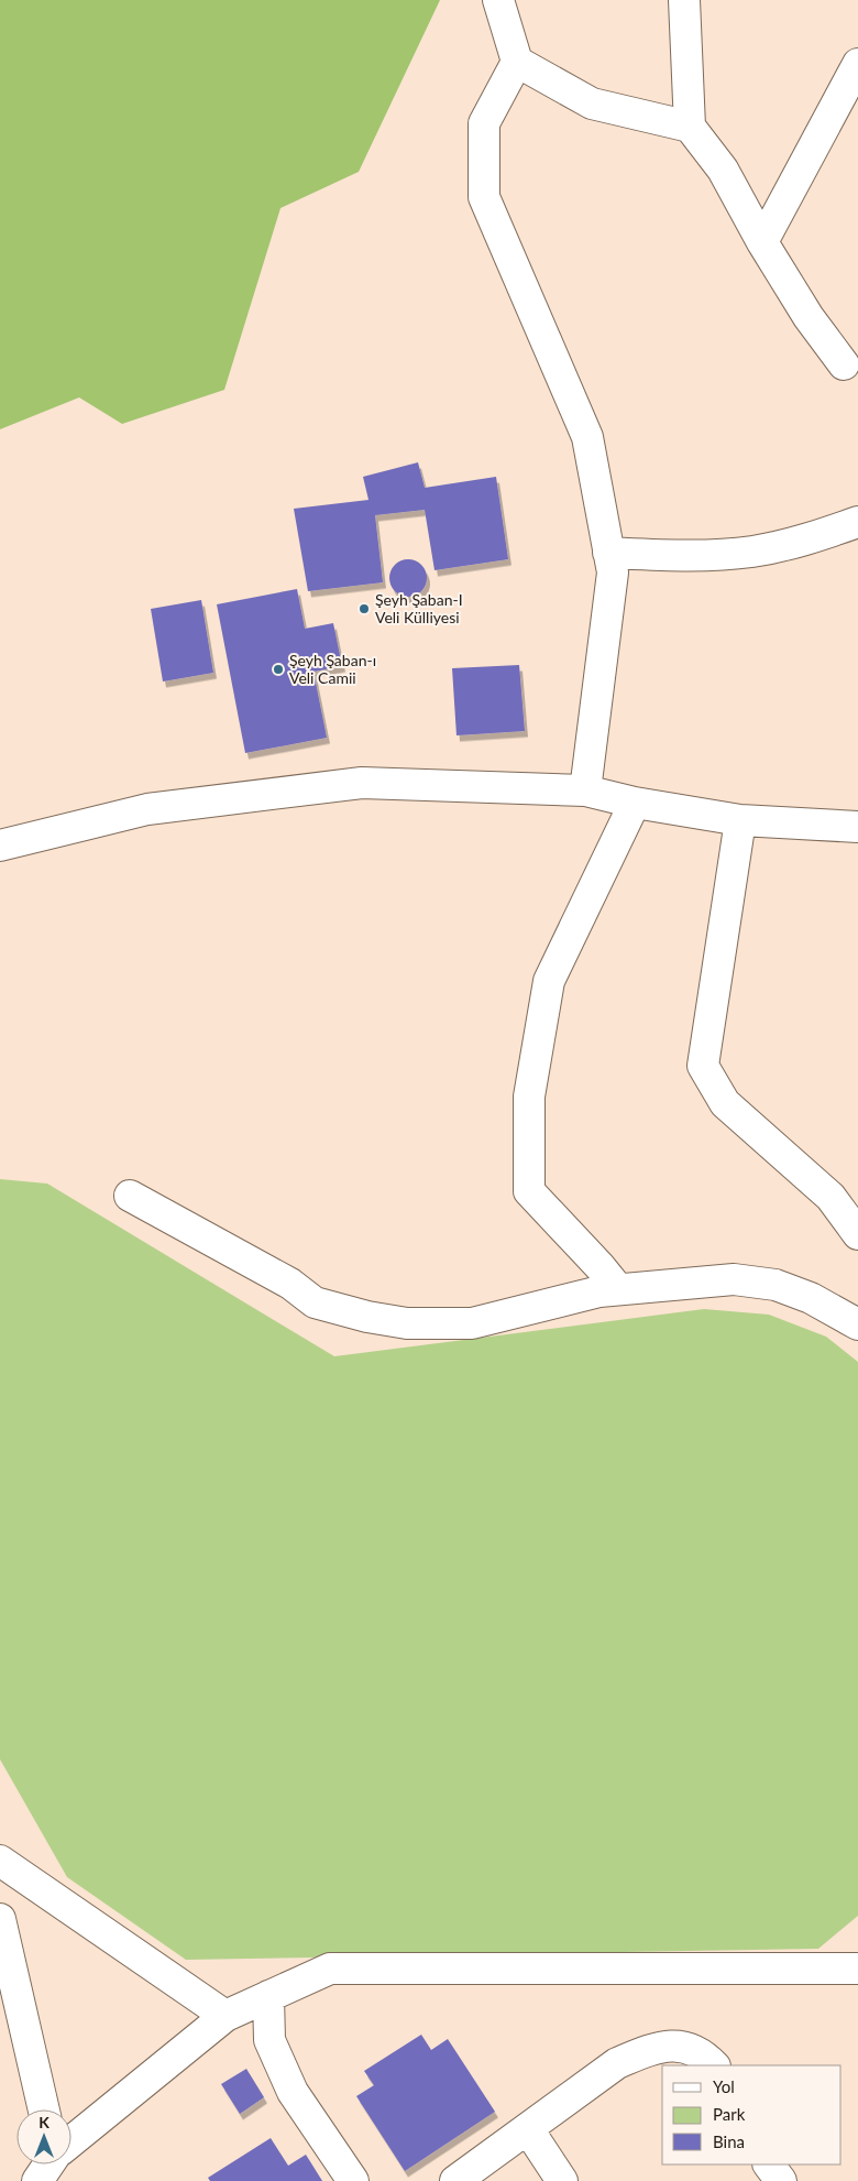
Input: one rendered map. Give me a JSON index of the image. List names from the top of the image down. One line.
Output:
{"places":["Şeyh Şaban-I Veli Külliyesi","Şeyh Şaban-ı Veli Camii"],"legend":["Yol","Park","Bina"],"north":"top"}
